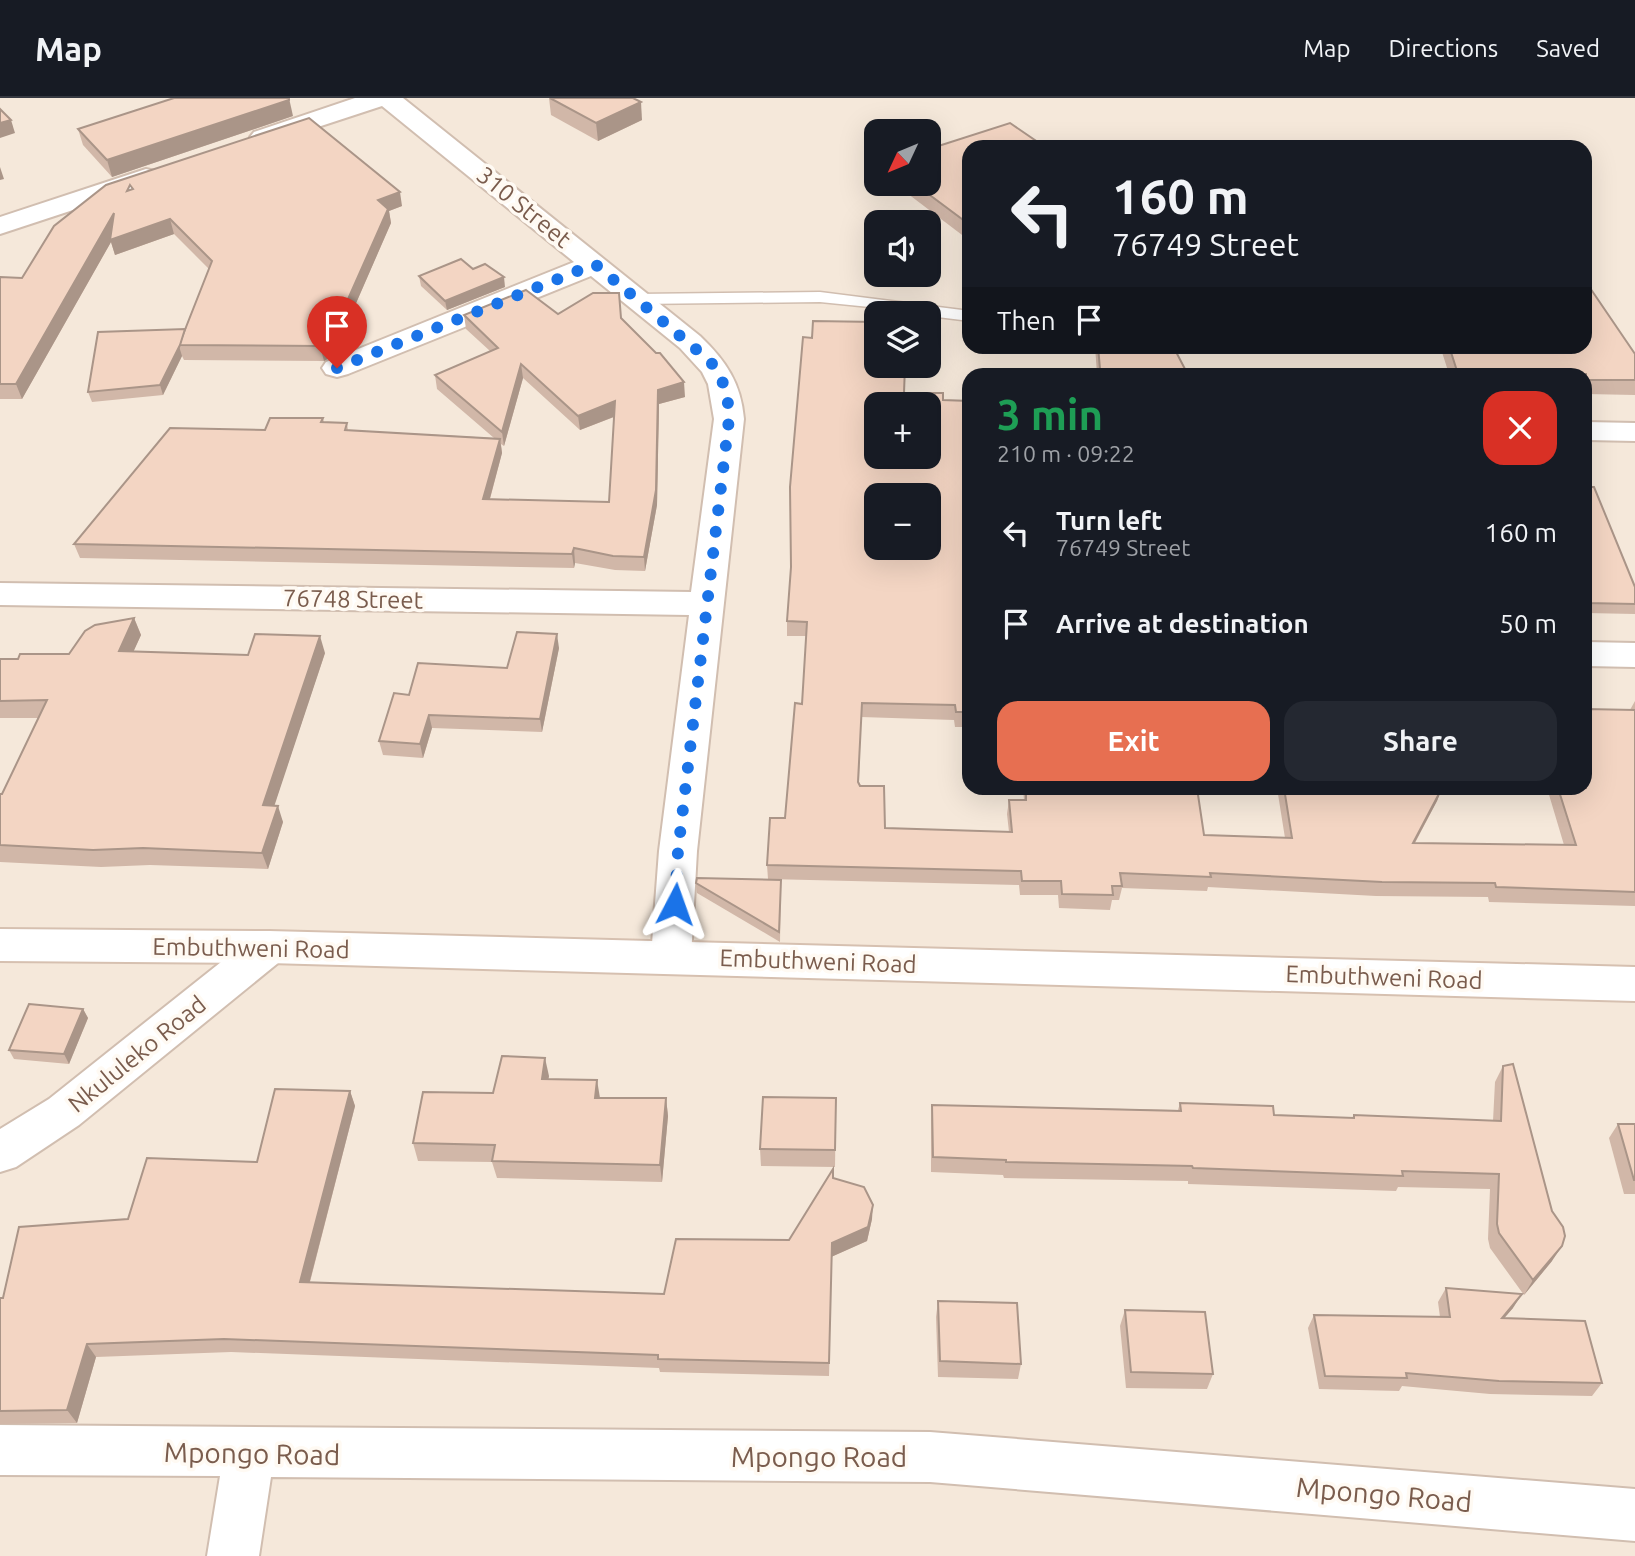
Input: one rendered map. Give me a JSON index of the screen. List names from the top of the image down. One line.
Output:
{"streets":{"street":["310 Street","76748 Street","Embuthweni Road","Nkululeko Road","Mpongo Road"]},"crossings":[["310 Street","76748 Street"],["310 Street","Embuthweni Road"],["Embuthweni Road","Nkululeko Road"]],"north":"bottom left","page":{"header":"Map","nav":["Map","Directions","Saved"],"map_buttons":["+","−"],"turn":["160 m","76749 Street"],"then":"Then","heading":["3 min","210 m · 09:22"],"list":[{"name":"Turn left","note":"76749 Street","value":"160 m"},{"name":"Arrive at destination","value":"50 m"}],"buttons":["Exit","Share"]}}
